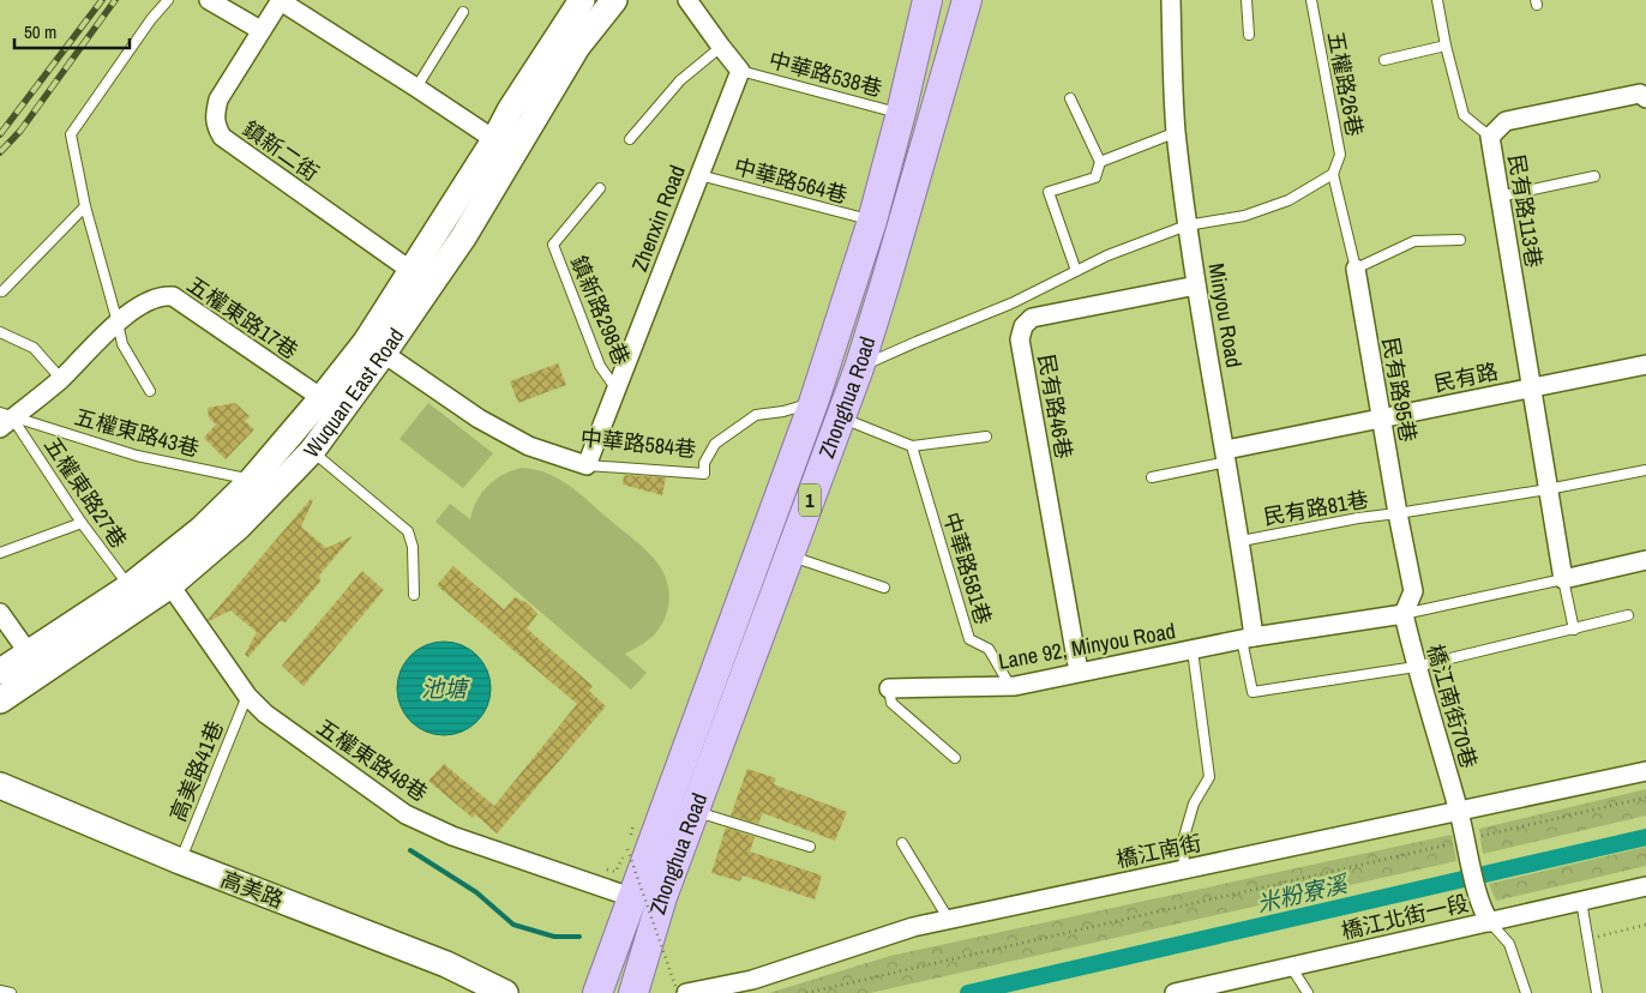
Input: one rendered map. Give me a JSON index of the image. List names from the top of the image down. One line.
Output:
{"streets":{"main road":["Zhonghua Road","1"],"street":["鎮新二街","民有路113巷","Zhenxin Road","Minyou Road","五權東路17巷","民有路","民有路95巷","Wuquan East Road","民有路46巷","中華路584巷","Lane 92, Minyou Road","橋江南街70巷","五權東路48巷","橋江南街","高美路","橋江北街一段"],"lane":["中華路538巷","五權路26巷","中華路564巷","鎮新路298巷","五權東路43巷","五權東路27巷","民有路81巷","中華路581巷","高美路41巷"]},"crossings":[["中華路538巷","Zhenxin Road"],["中華路538巷","Zhonghua Road"],["五權路26巷","民有路95巷"],["鎮新二街","Wuquan East Road"],["中華路564巷","Zhenxin Road"],["中華路564巷","Zhonghua Road"],["民有路113巷","民有路"],["民有路113巷","民有路81巷"],["Zhenxin Road","鎮新路298巷"],["Zhenxin Road","中華路584巷"],["Minyou Road","民有路"],["Minyou Road","民有路46巷"],["Minyou Road","民有路81巷"],["Minyou Road","Lane 92, Minyou Road"],["五權東路17巷","Wuquan East Road"],["五權東路17巷","五權東路43巷"],["五權東路17巷","五權東路27巷"],["民有路","民有路95巷"],["民有路95巷","民有路81巷"],["民有路95巷","Lane 92, Minyou Road"],["民有路95巷","橋江南街70巷"],["Wuquan East Road","五權東路43巷"],["Wuquan East Road","中華路584巷"],["Wuquan East Road","五權東路27巷"],["Wuquan East Road","五權東路48巷"],["Zhonghua Road","中華路584巷"],["Zhonghua Road","五權東路48巷"],["民有路46巷","Lane 92, Minyou Road"],["五權東路43巷","五權東路27巷"],["中華路581巷","Lane 92, Minyou Road"],["Lane 92, Minyou Road","橋江南街70巷"],["橋江南街70巷","橋江南街"],["橋江南街70巷","橋江北街一段"],["五權東路48巷","高美路41巷"],["高美路41巷","高美路"]],"water":["池塘","米粉寮溪"],"scale_bar":"50 m"}
